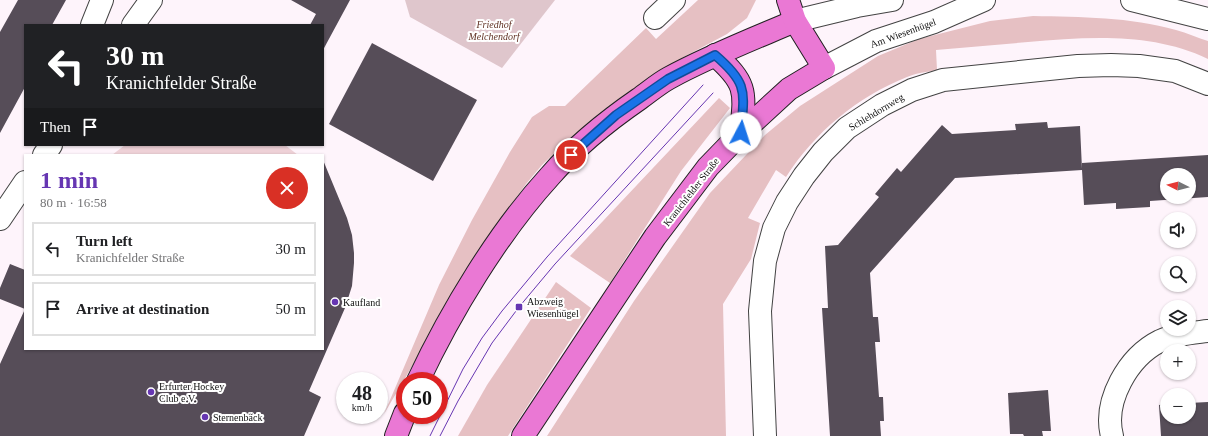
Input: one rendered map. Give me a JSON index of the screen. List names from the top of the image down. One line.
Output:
{"streets":{"main road":["Kranichfelder Straße"],"street":["Am Wiesenhügel","Schlehdornweg"]},"crossings":[["Am Wiesenhügel","Kranichfelder Straße"]],"parks":["Friedhof Melchendorf"],"places":{"other":["Kaufland","Erfurter Hockey Club e.V.","Sternenbäck"],"transit":["Abzweig Wiesenhügel"]},"north":"left","page":{"turn":["30 m","Kranichfelder Straße"],"then":"Then","heading":["1 min","80 m · 16:58"],"map_buttons":["+","−"],"list":[{"name":"Turn left","note":"Kranichfelder Straße","value":"30 m"},{"name":"Arrive at destination","value":"50 m"}],"speed":"48 km/h","limit":"50"}}
